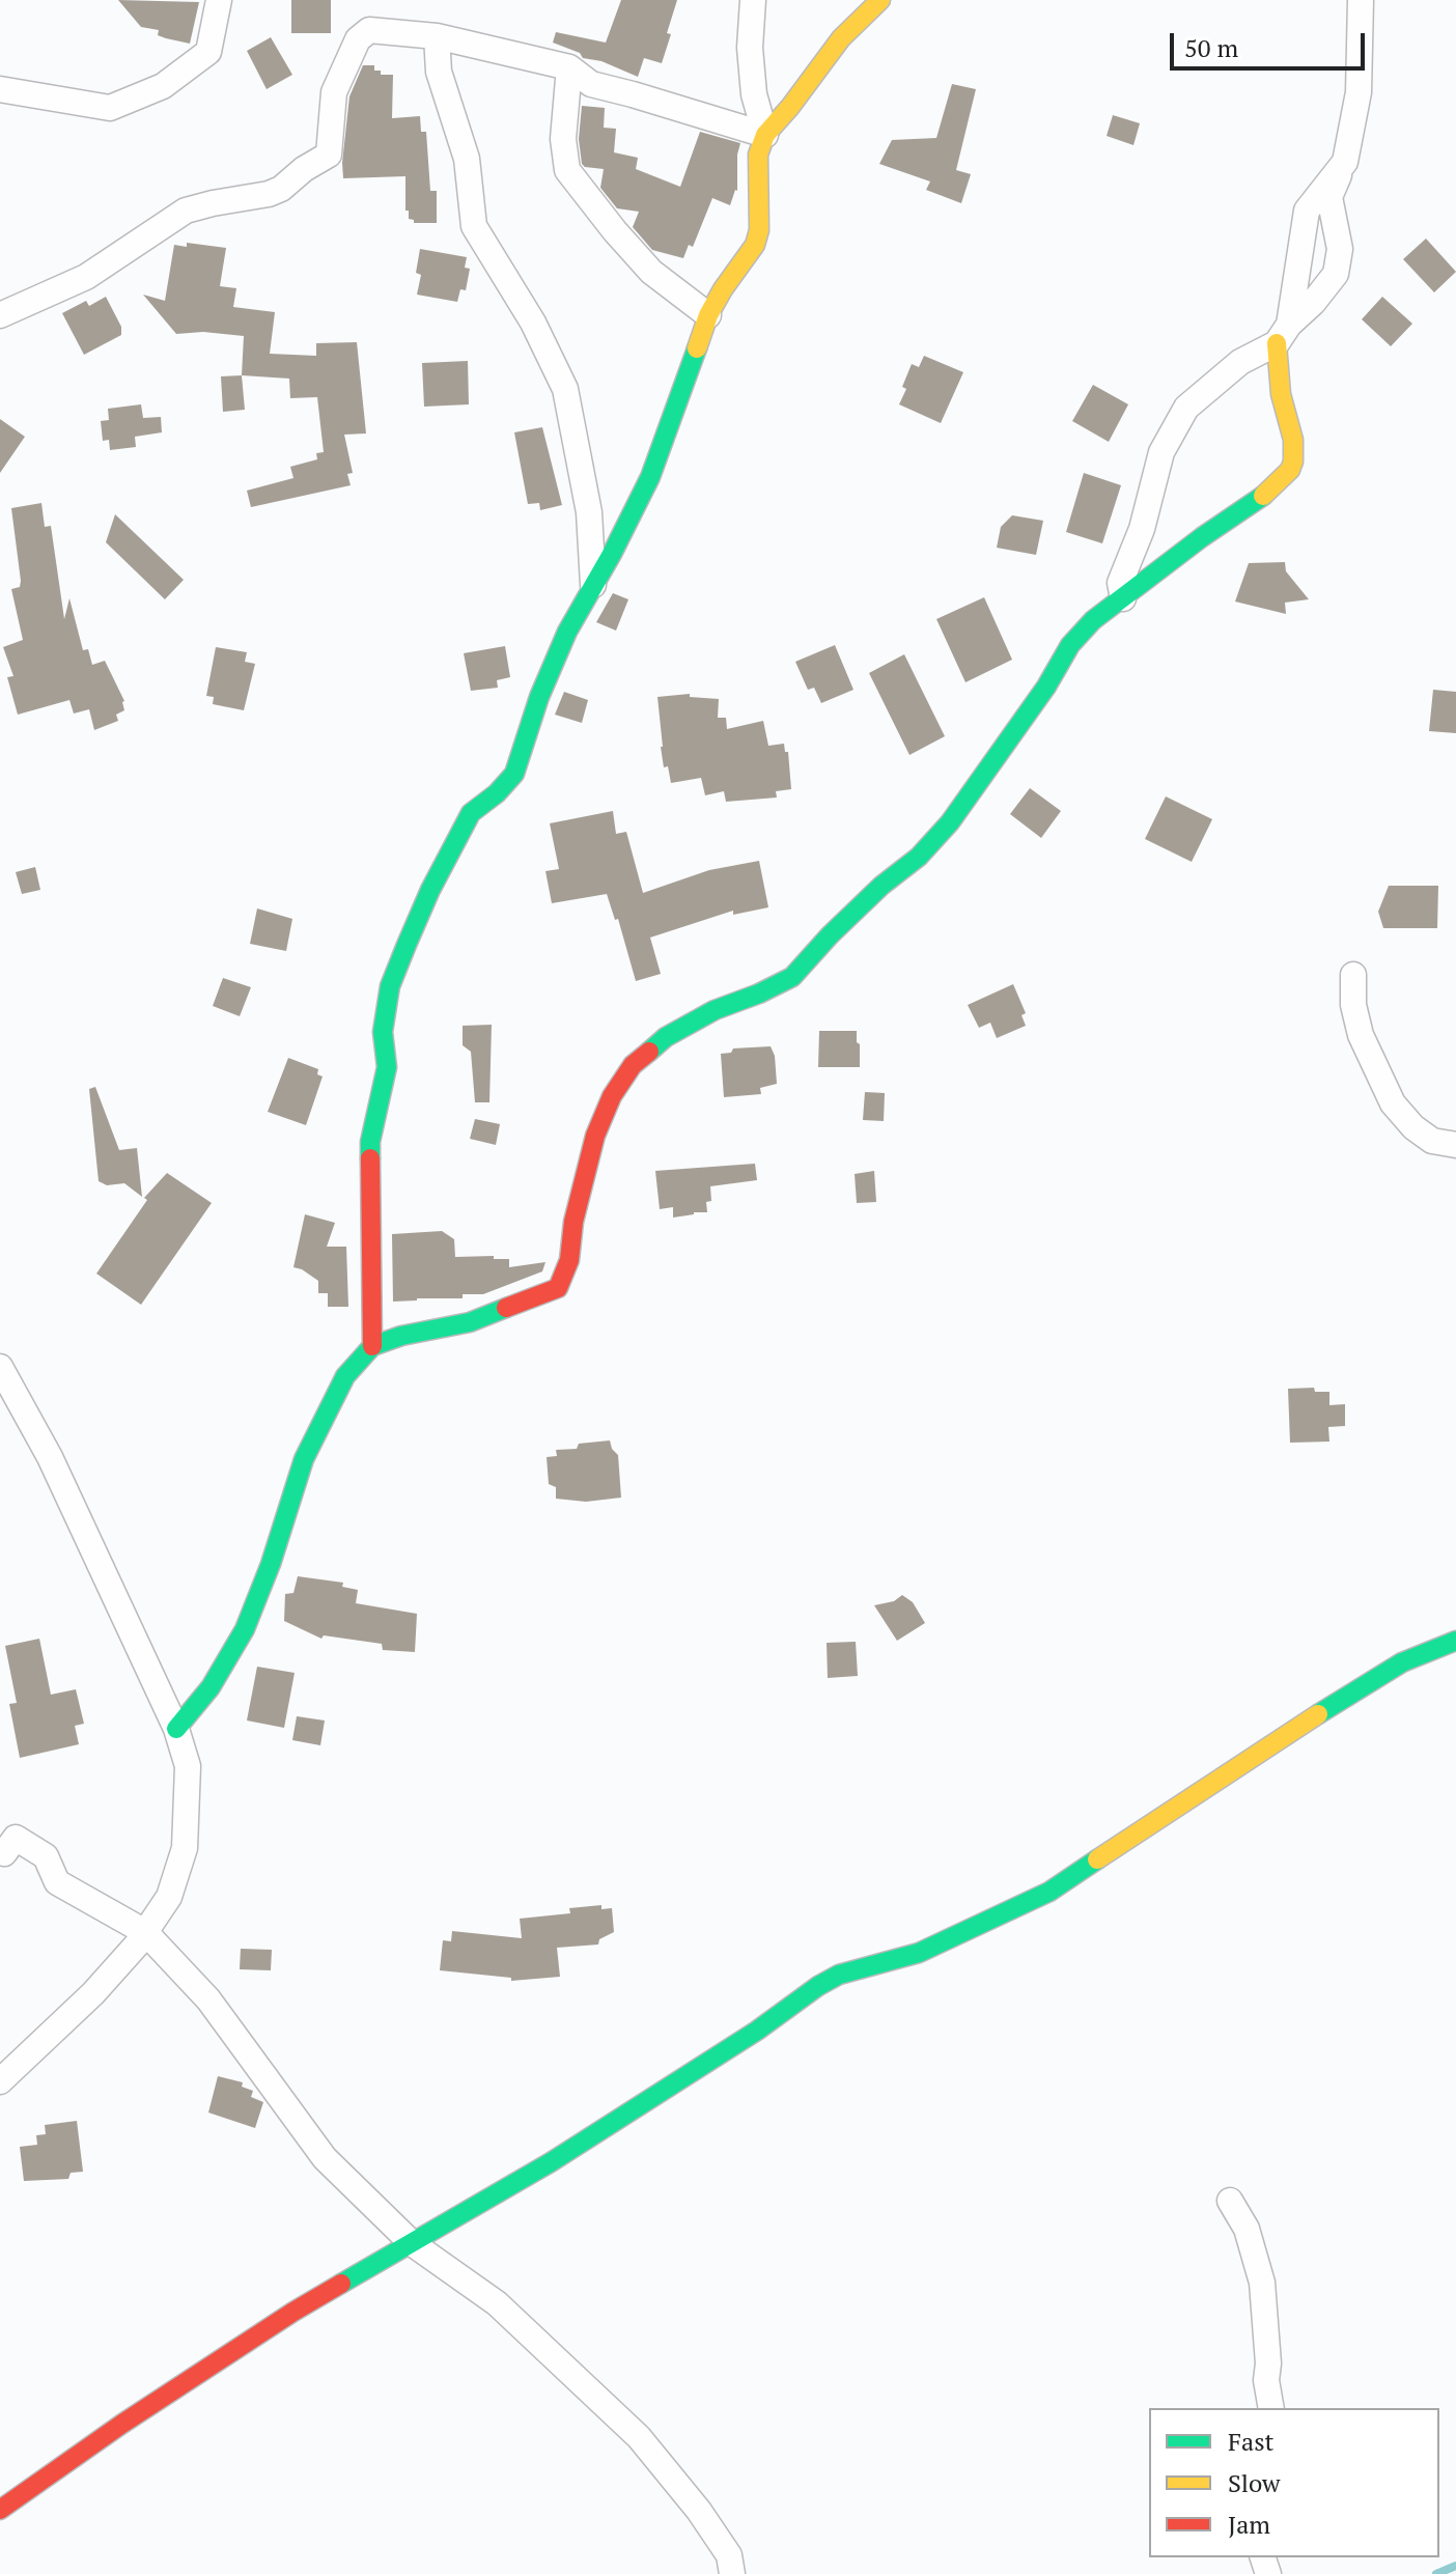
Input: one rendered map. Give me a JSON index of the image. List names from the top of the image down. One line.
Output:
{"legend":["Fast","Slow","Jam"],"scale_bar":"50 m"}
